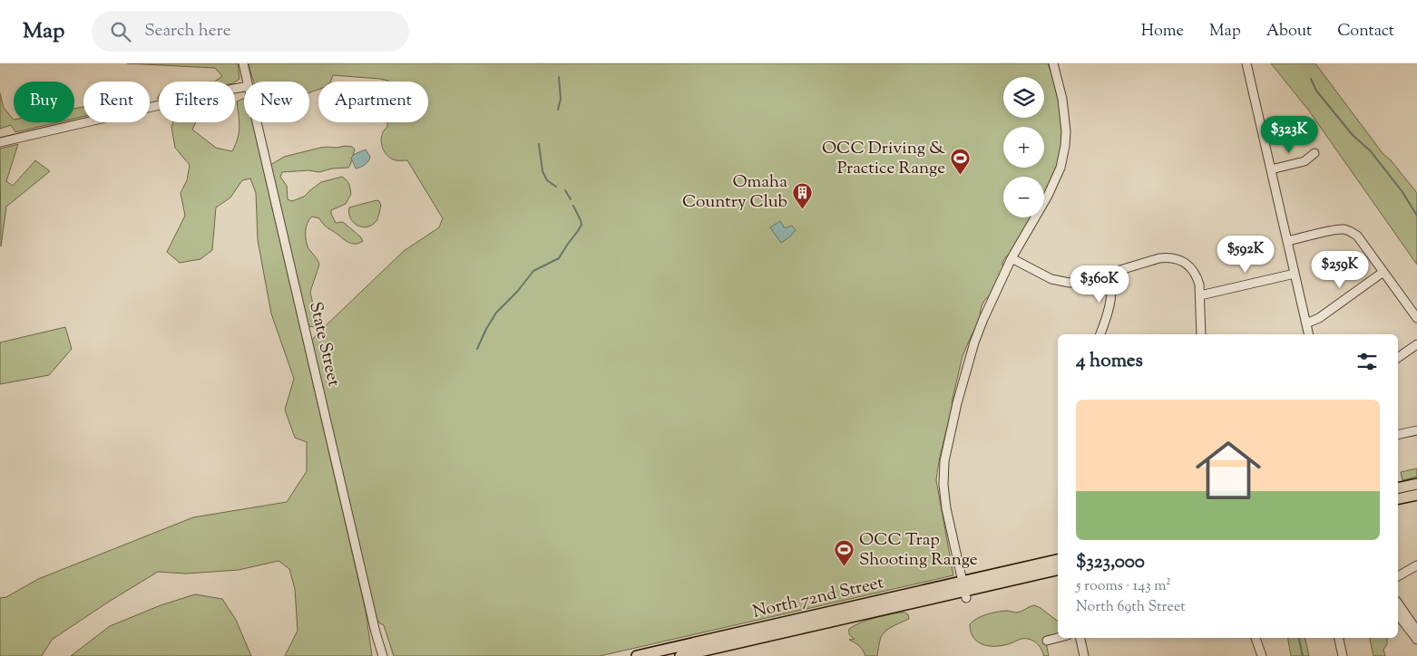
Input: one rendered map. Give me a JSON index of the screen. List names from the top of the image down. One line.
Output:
{"streets":{"main road":["North 72nd Street"],"street":["State Street"]},"places":{"sports":["OCC Driving & Practice Range","OCC Trap Shooting Range"],"building":["Omaha Country Club"]},"page":{"header":"Map","search":"Search here","nav":["Home","Map","About","Contact"],"map_buttons":["+","−"],"chip":["Buy","Rent","Filters","New","Apartment"],"price":["$323K","$592K","$259K","$360K"],"heading":"4 homes","list":[{"name":"$323,000","note":"5 rooms · 143 m² · North 69th Street"}]}}
